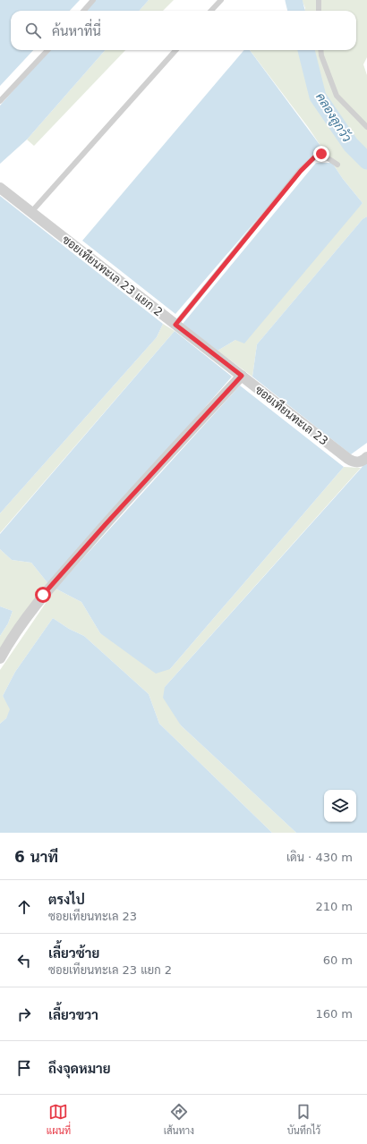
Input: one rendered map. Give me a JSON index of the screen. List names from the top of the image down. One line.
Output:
{"streets":{"street":["ซอยเทียนทะเล 23 แยก 2","ซอยเทียนทะเล 23"]},"crossings":[["ซอยเทียนทะเล 23 แยก 2","ซอยเทียนทะเล 23"]],"water":["คลองลูกวัว"],"page":{"search":"ค้นหาที่นี่","heading":["6 นาที","เดิน · 430 m"],"list":[["ตรงไป","ซอยเทียนทะเล 23","210 m"],["เลี้ยวซ้าย","ซอยเทียนทะเล 23 แยก 2","60 m"],["เลี้ยวขวา","160 m"],"ถึงจุดหมาย"],"nav":["แผนที่","เส้นทาง","บันทึกไว้"]}}
